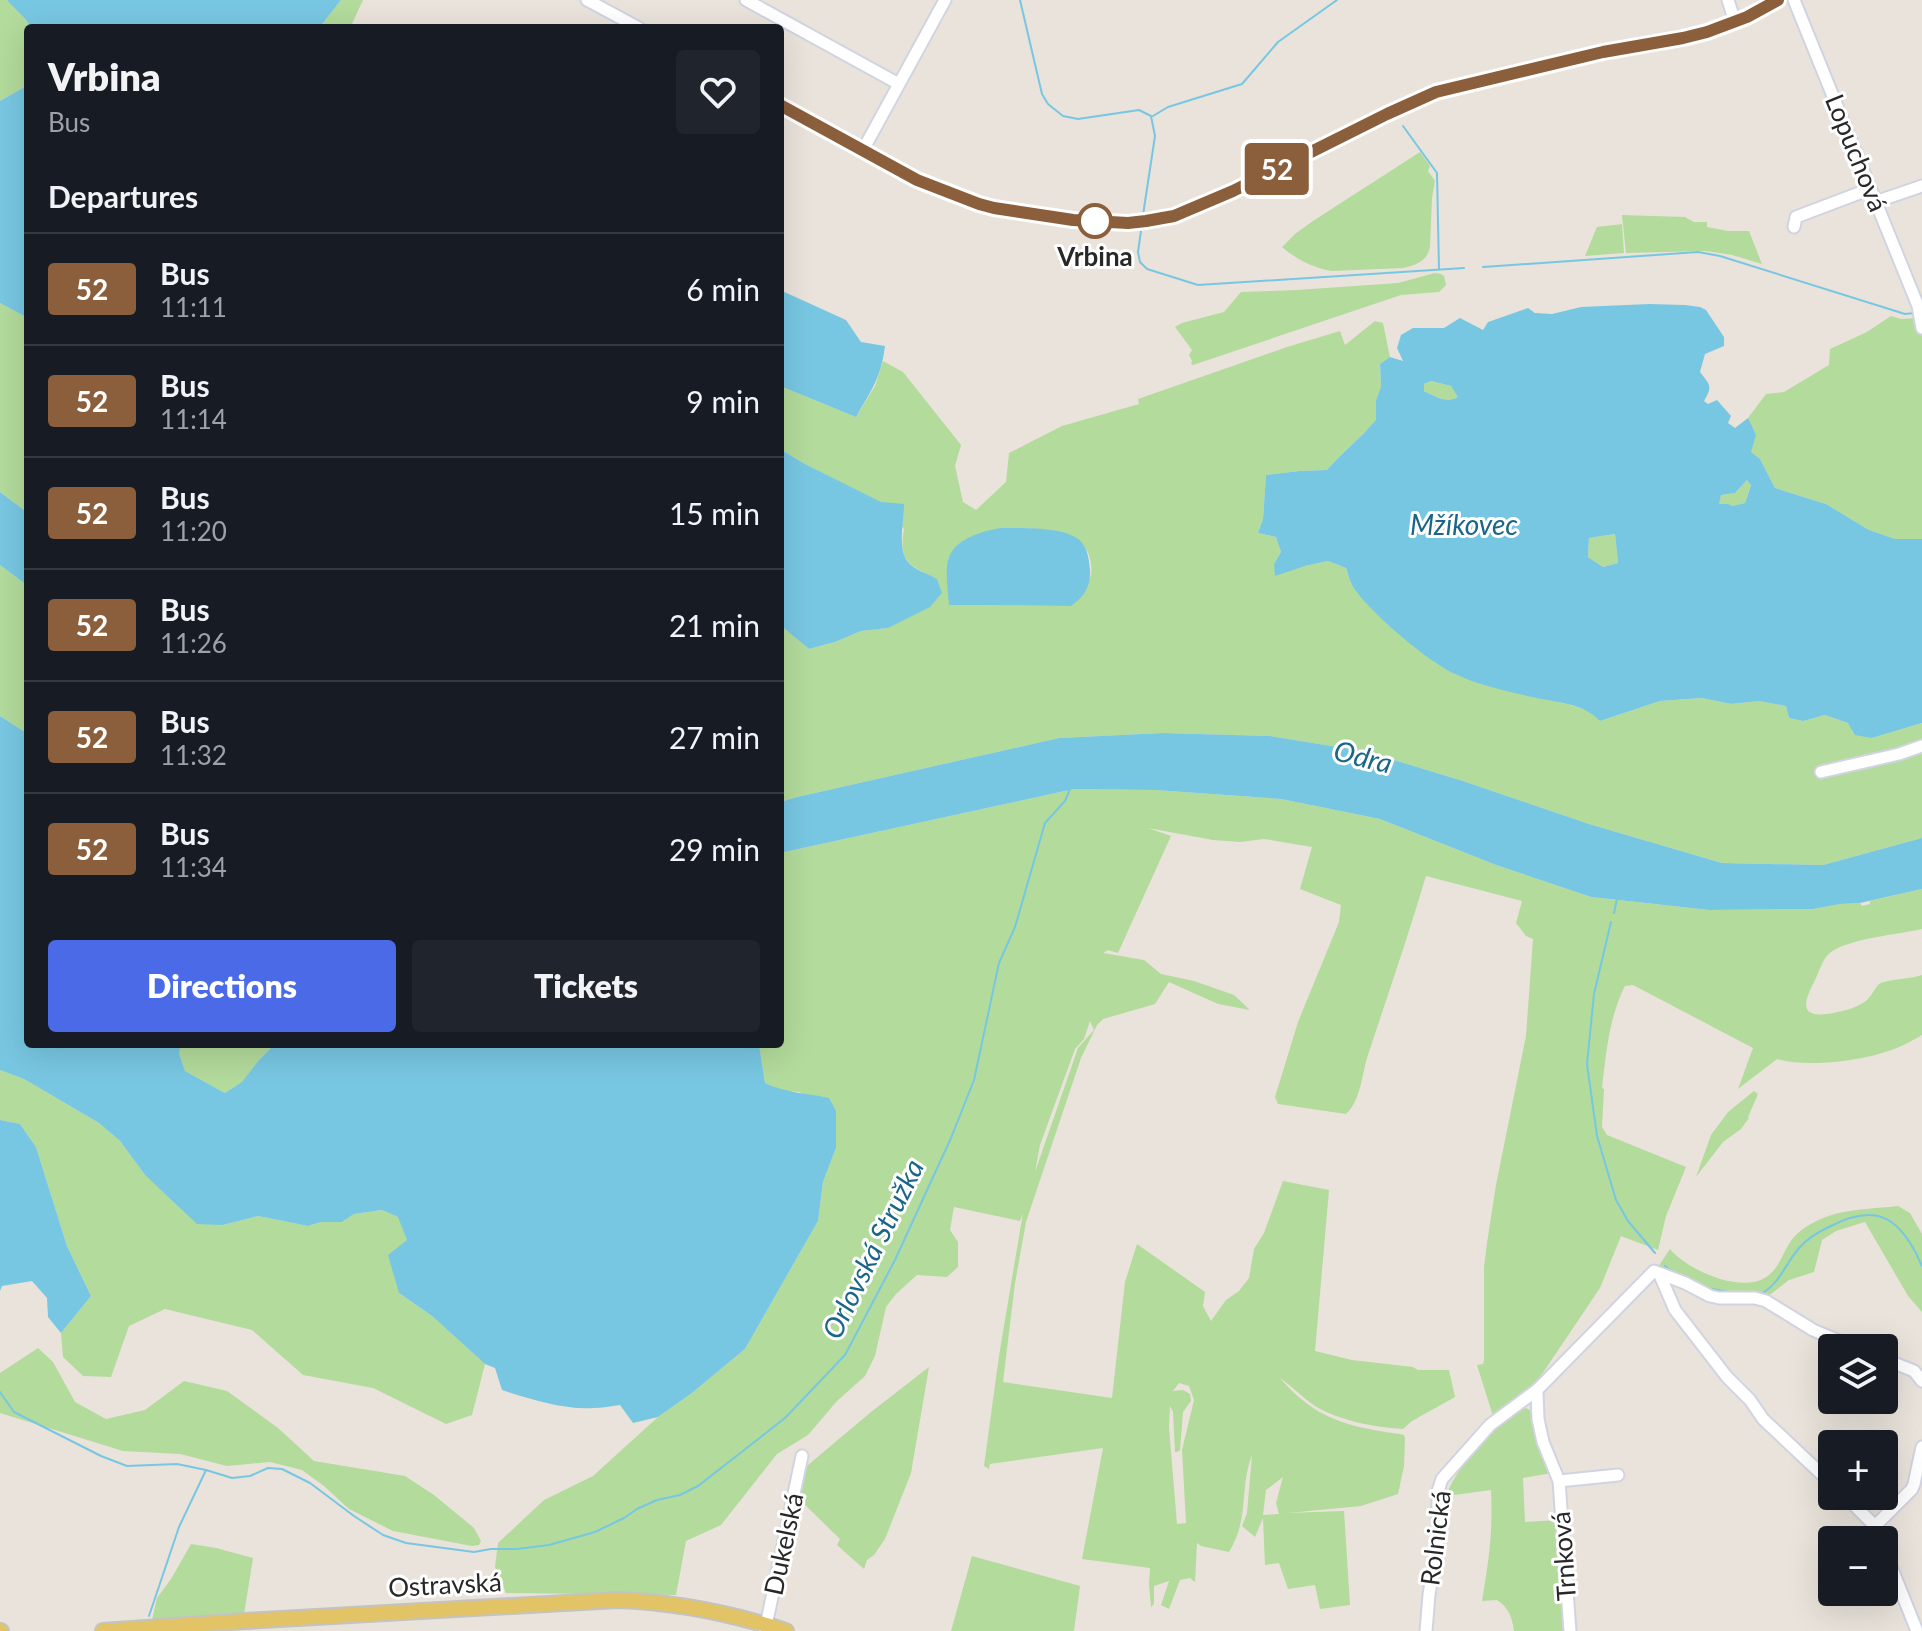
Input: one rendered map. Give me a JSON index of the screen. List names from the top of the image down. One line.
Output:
{"streets":{"main road":["Ostravská"],"street":["Lopuchová","Rolnická","Dukelská","Trnková"]},"crossings":[["Dukelská","Ostravská"]],"water":["Mžíkovec","Odra","Orlovská Stružka"],"places":["Vrbina"],"lines":["bus line 52"],"page":{"on_map":"52","heading":[["Vrbina","Bus"],"Departures"],"list":[{"mark":"52","name":"Bus","note":"11:11","value":"6 min"},{"mark":"52","name":"Bus","note":"11:14","value":"9 min"},{"mark":"52","name":"Bus","note":"11:20","value":"15 min"},{"mark":"52","name":"Bus","note":"11:26","value":"21 min"},{"mark":"52","name":"Bus","note":"11:32","value":"27 min"},{"mark":"52","name":"Bus","note":"11:34","value":"29 min"}],"buttons":["Directions","Tickets"],"map_buttons":["+","−"]}}
